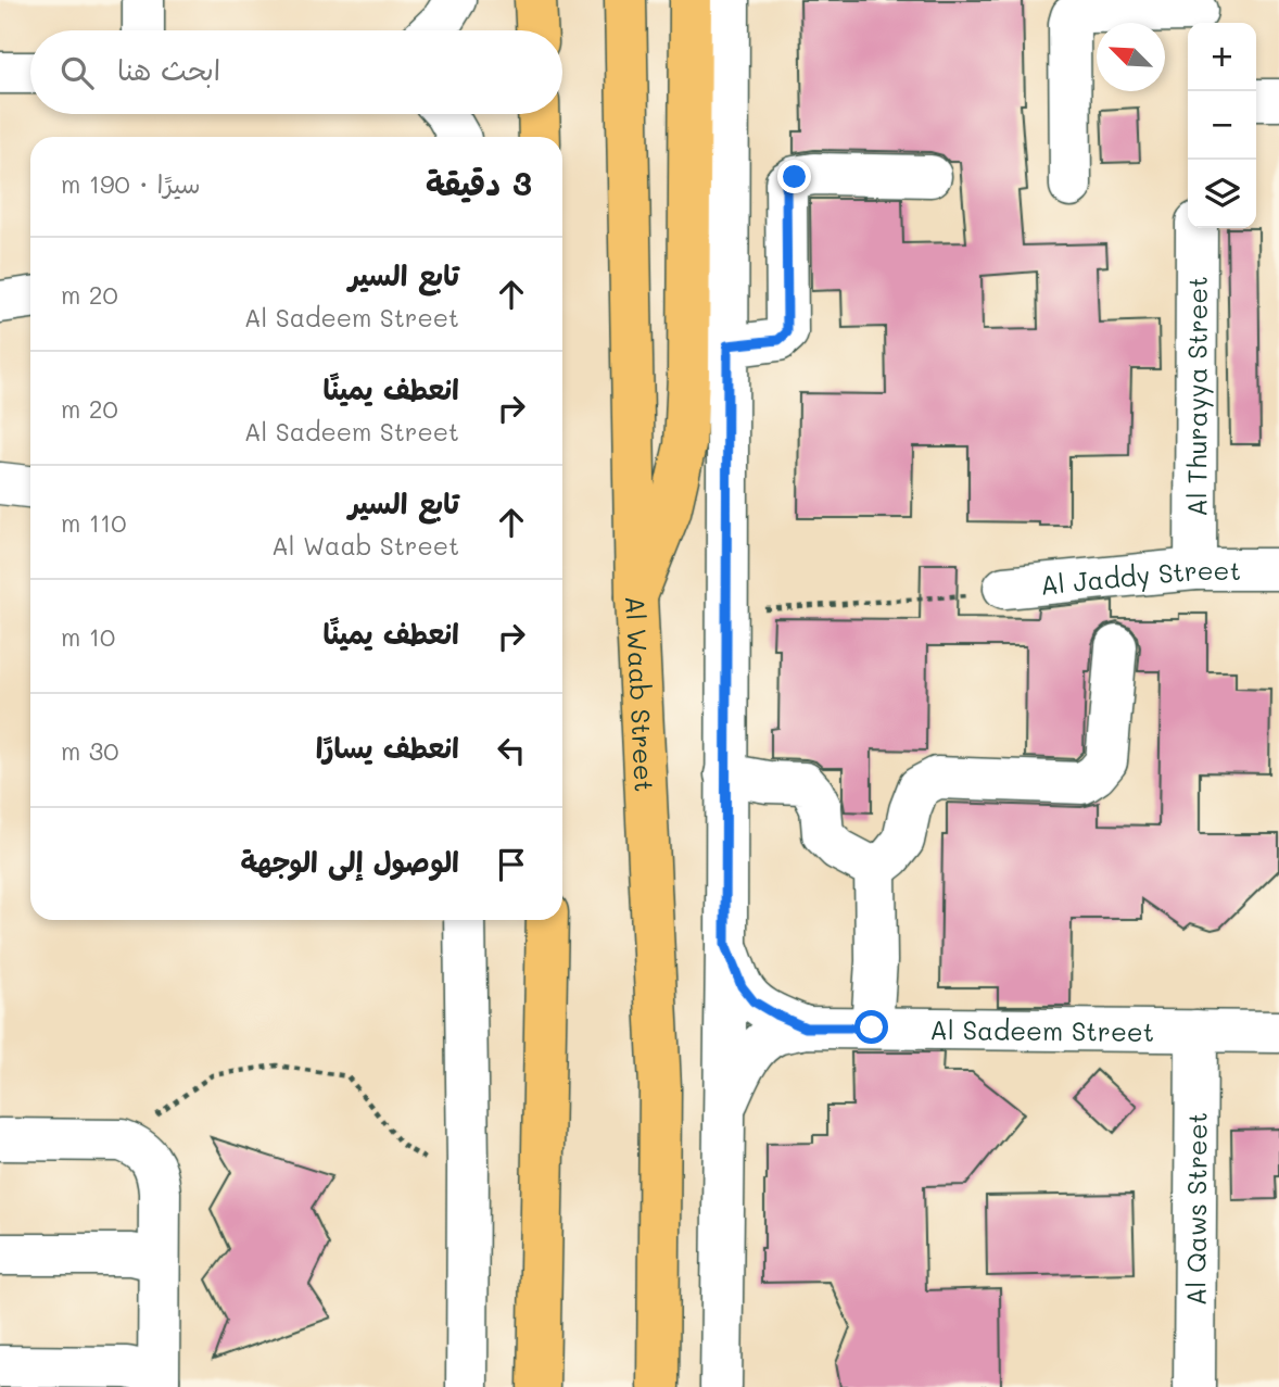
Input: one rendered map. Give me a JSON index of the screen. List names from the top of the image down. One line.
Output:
{"streets":{"main road":["Al Waab Street"],"street":["Al Thurayya Street","Al Jaddy Street","Al Sadeem Street","Al Qaws Street"]},"crossings":[["Al Thurayya Street","Al Jaddy Street"],["Al Sadeem Street","Al Qaws Street"]],"north":"top left","page":{"map_buttons":["+","−"],"search":"ابحث هنا","heading":["3 دقيقة","سيرًا · 190 m"],"list":[["تابع السير","Al Sadeem Street","20 m"],["انعطف يمينًا","Al Sadeem Street","20 m"],["تابع السير","Al Waab Street","110 m"],["انعطف يمينًا","10 m"],["انعطف يسارًا","30 m"],"الوصول إلى الوجهة"]}}
